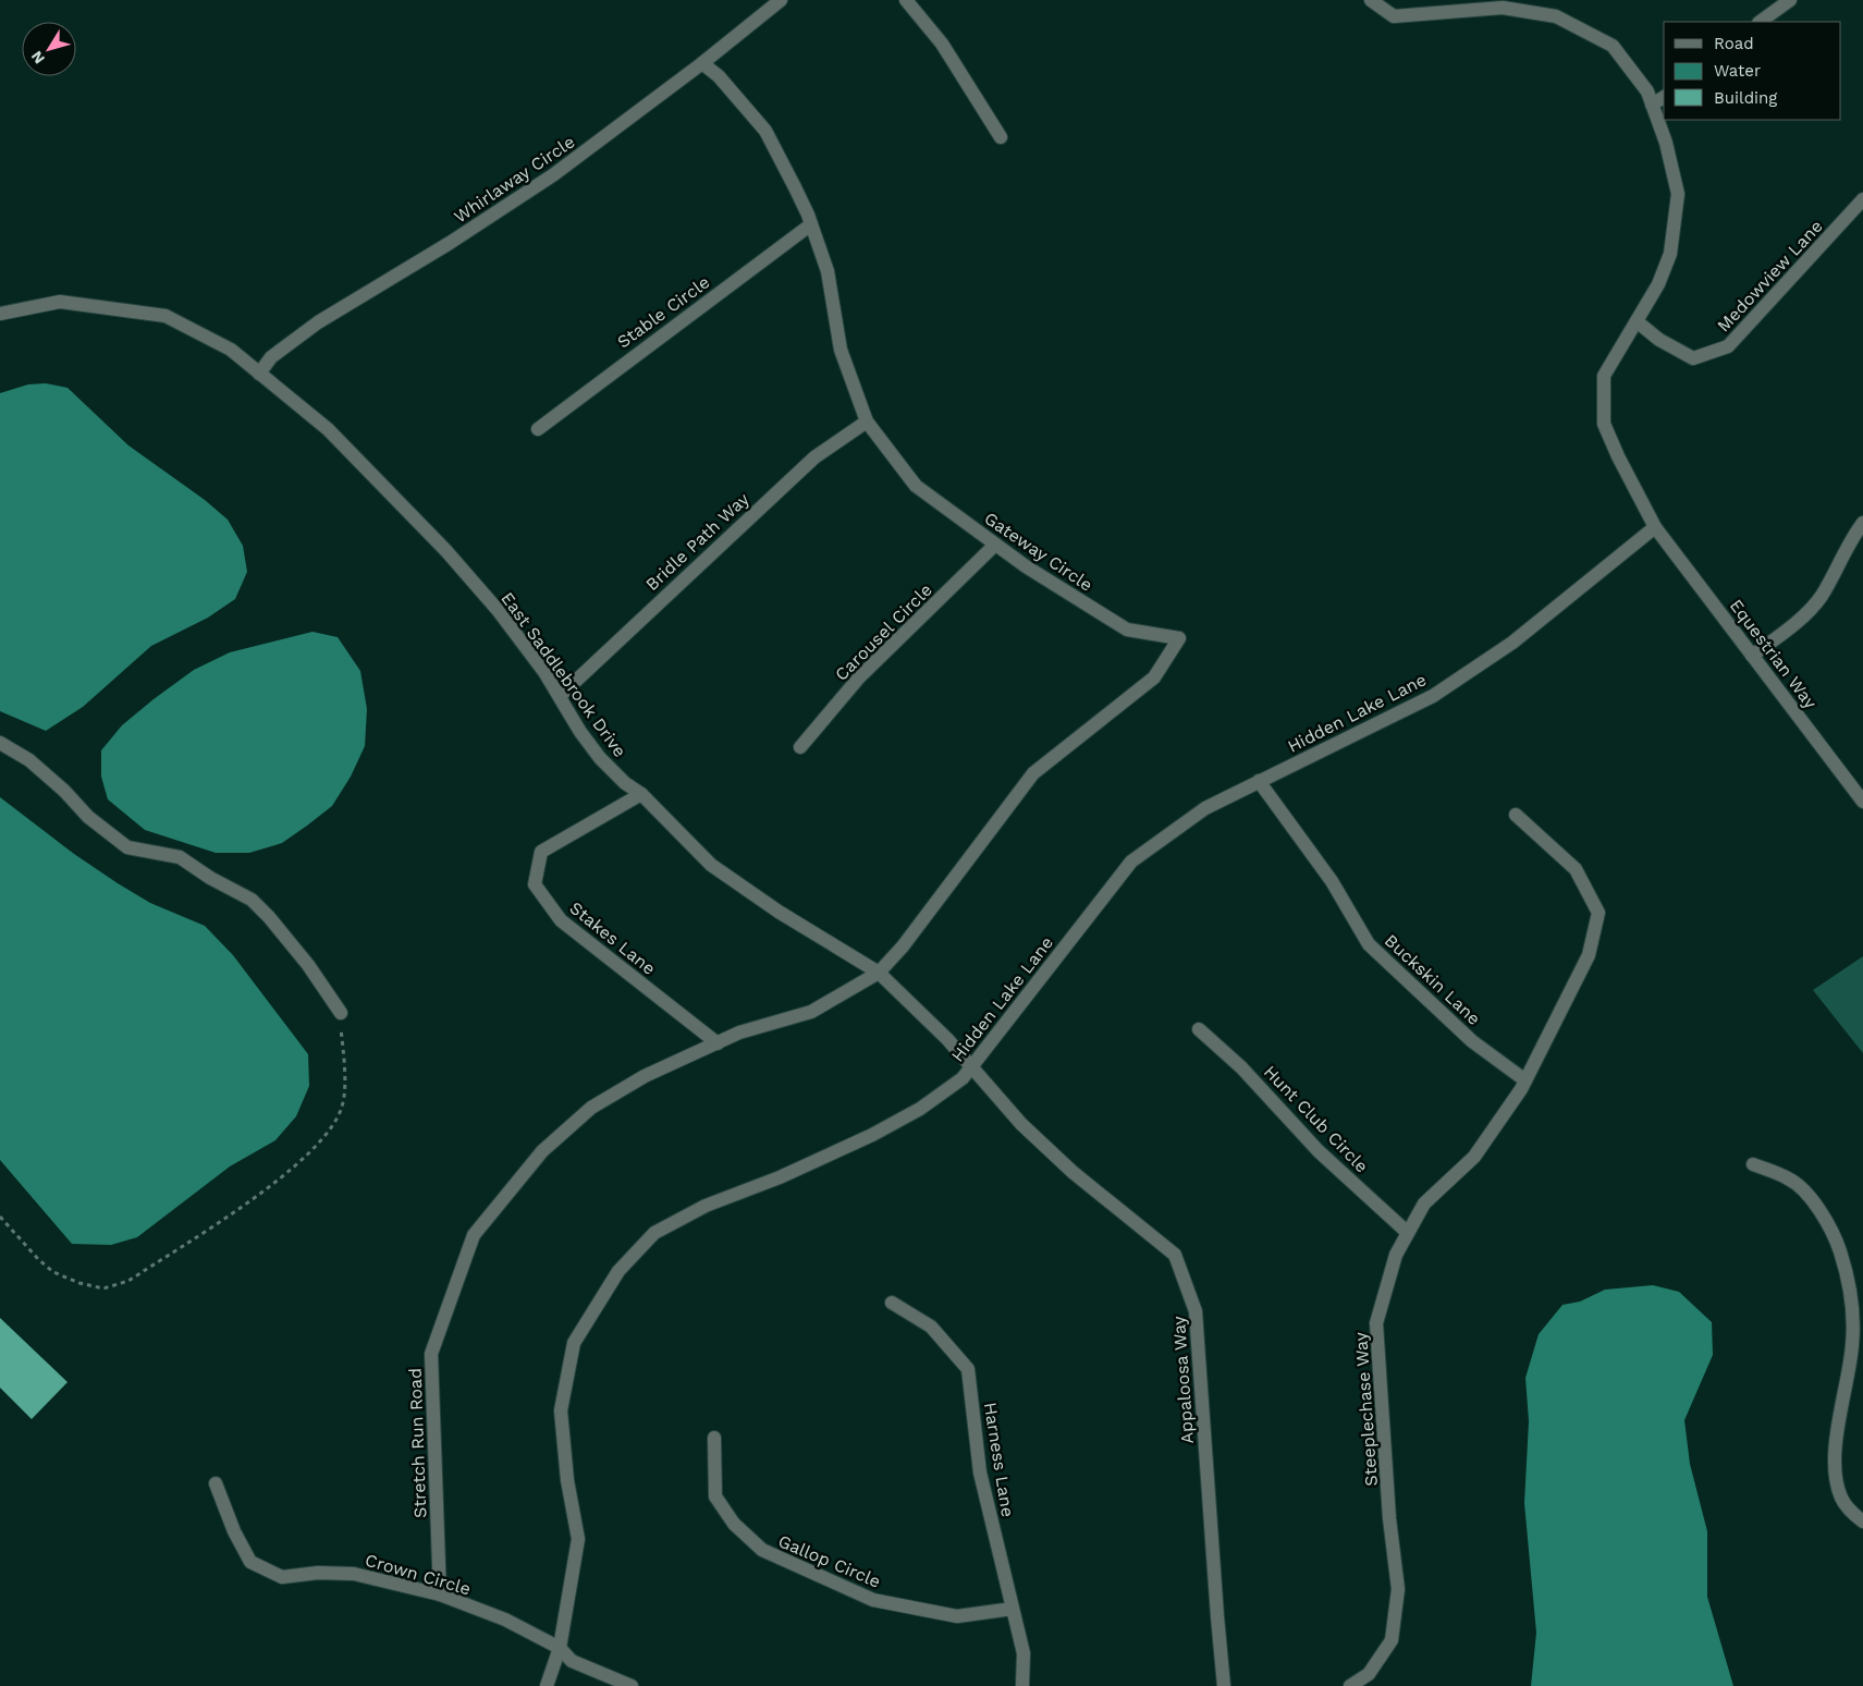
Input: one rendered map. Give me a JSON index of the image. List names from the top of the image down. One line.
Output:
{"streets":{"street":["Whirlaway Circle","Medowview Lane","Stable Circle","Bridle Path Way","Gateway Circle","Carousel Circle","Equestrian Way","East Saddlebrook Drive","Hidden Lake Lane","Stakes Lane","Buckskin Lane","Hunt Club Circle","Appaloosa Way","Steeplechase Way","Stretch Run Road","Harness Lane","Gallop Circle","Crown Circle"]},"crossings":[["Whirlaway Circle","Gateway Circle"],["Whirlaway Circle","East Saddlebrook Drive"],["Medowview Lane","Equestrian Way"],["Stable Circle","Gateway Circle"],["Bridle Path Way","Gateway Circle"],["Bridle Path Way","East Saddlebrook Drive"],["Gateway Circle","Carousel Circle"],["Gateway Circle","East Saddlebrook Drive"],["Gateway Circle","Stretch Run Road"],["Equestrian Way","Hidden Lake Lane"],["East Saddlebrook Drive","Hidden Lake Lane"],["East Saddlebrook Drive","Stakes Lane"],["East Saddlebrook Drive","Appaloosa Way"],["East Saddlebrook Drive","Stretch Run Road"],["Hidden Lake Lane","Buckskin Lane"],["Hidden Lake Lane","Appaloosa Way"],["Hidden Lake Lane","Crown Circle"],["Stakes Lane","Stretch Run Road"],["Buckskin Lane","Steeplechase Way"],["Hunt Club Circle","Steeplechase Way"],["Stretch Run Road","Crown Circle"],["Harness Lane","Gallop Circle"]],"legend":["Road","Water","Building"],"north":"bottom left"}
